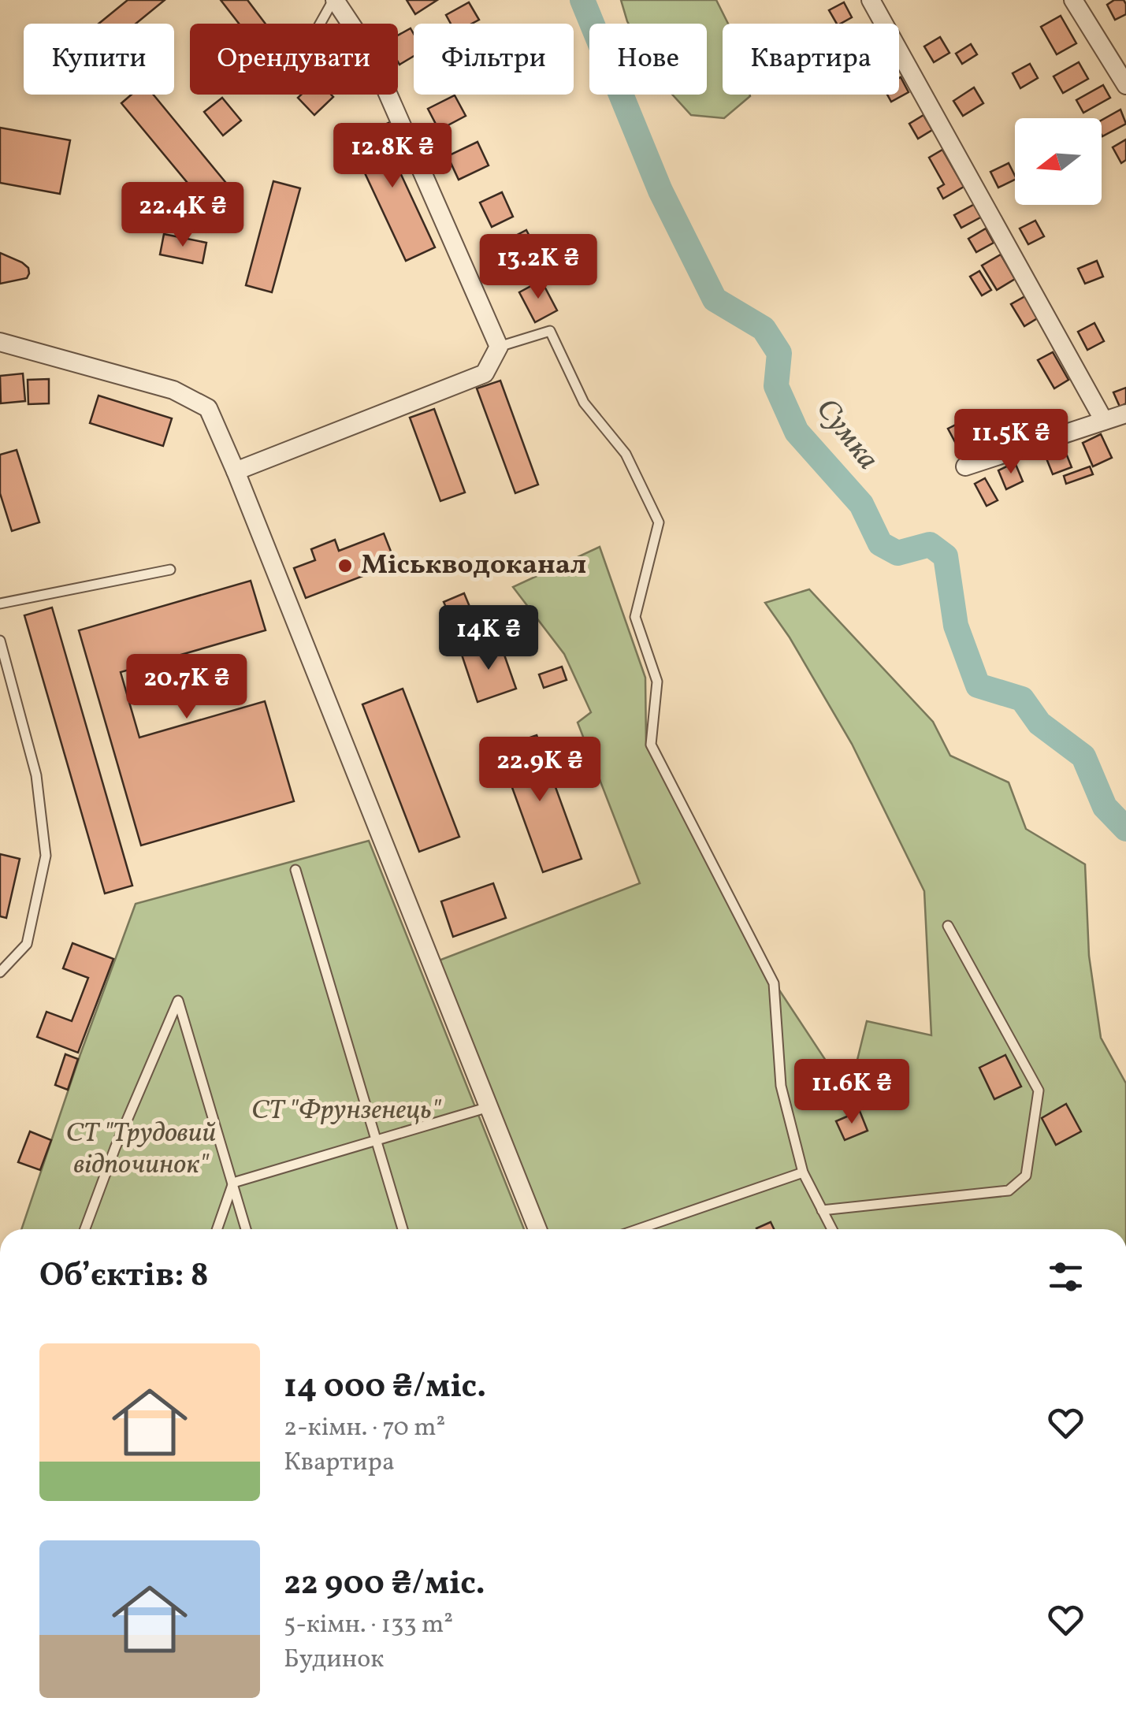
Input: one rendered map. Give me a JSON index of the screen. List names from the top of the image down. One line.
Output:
{"water":["Сумка"],"parks":["СТ \"Фрунзенець\"","СТ \"Трудовий відпочинок\""],"places":["Міськводоканал"],"north":"left","page":{"chip":["Купити","Орендувати","Фільтри","Нове","Квартира"],"price":["12.8K ₴","22.4K ₴","13.2K ₴","11.5K ₴","14K ₴","20.7K ₴","22.9K ₴","11.6K ₴"],"heading":"Об’єктів: 8","list":[{"name":"14 000 ₴/міс.","note":"2-кімн. · 70 m² · Квартира"},{"name":"22 900 ₴/міс.","note":"5-кімн. · 133 m² · Будинок"}]}}
